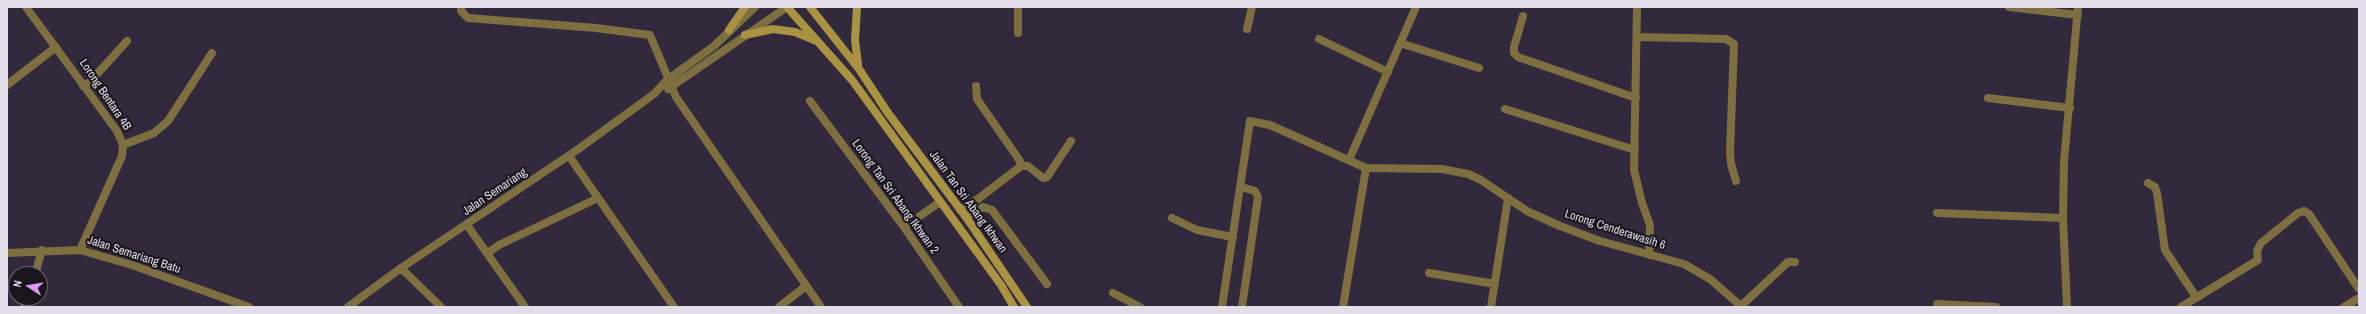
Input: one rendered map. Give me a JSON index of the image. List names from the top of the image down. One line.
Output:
{"streets":{"street":["Lorong Bentara 4B","Jalan Semariang","Lorong Tan Sri Abang Ikhwan 2","Jalan Tan Sri Abang Ikhwan","Lorong Cenderawasih 6","Jalan Semariang Batu"]},"crossings":[["Lorong Bentara 4B","Jalan Semariang Batu"]],"north":"left"}
